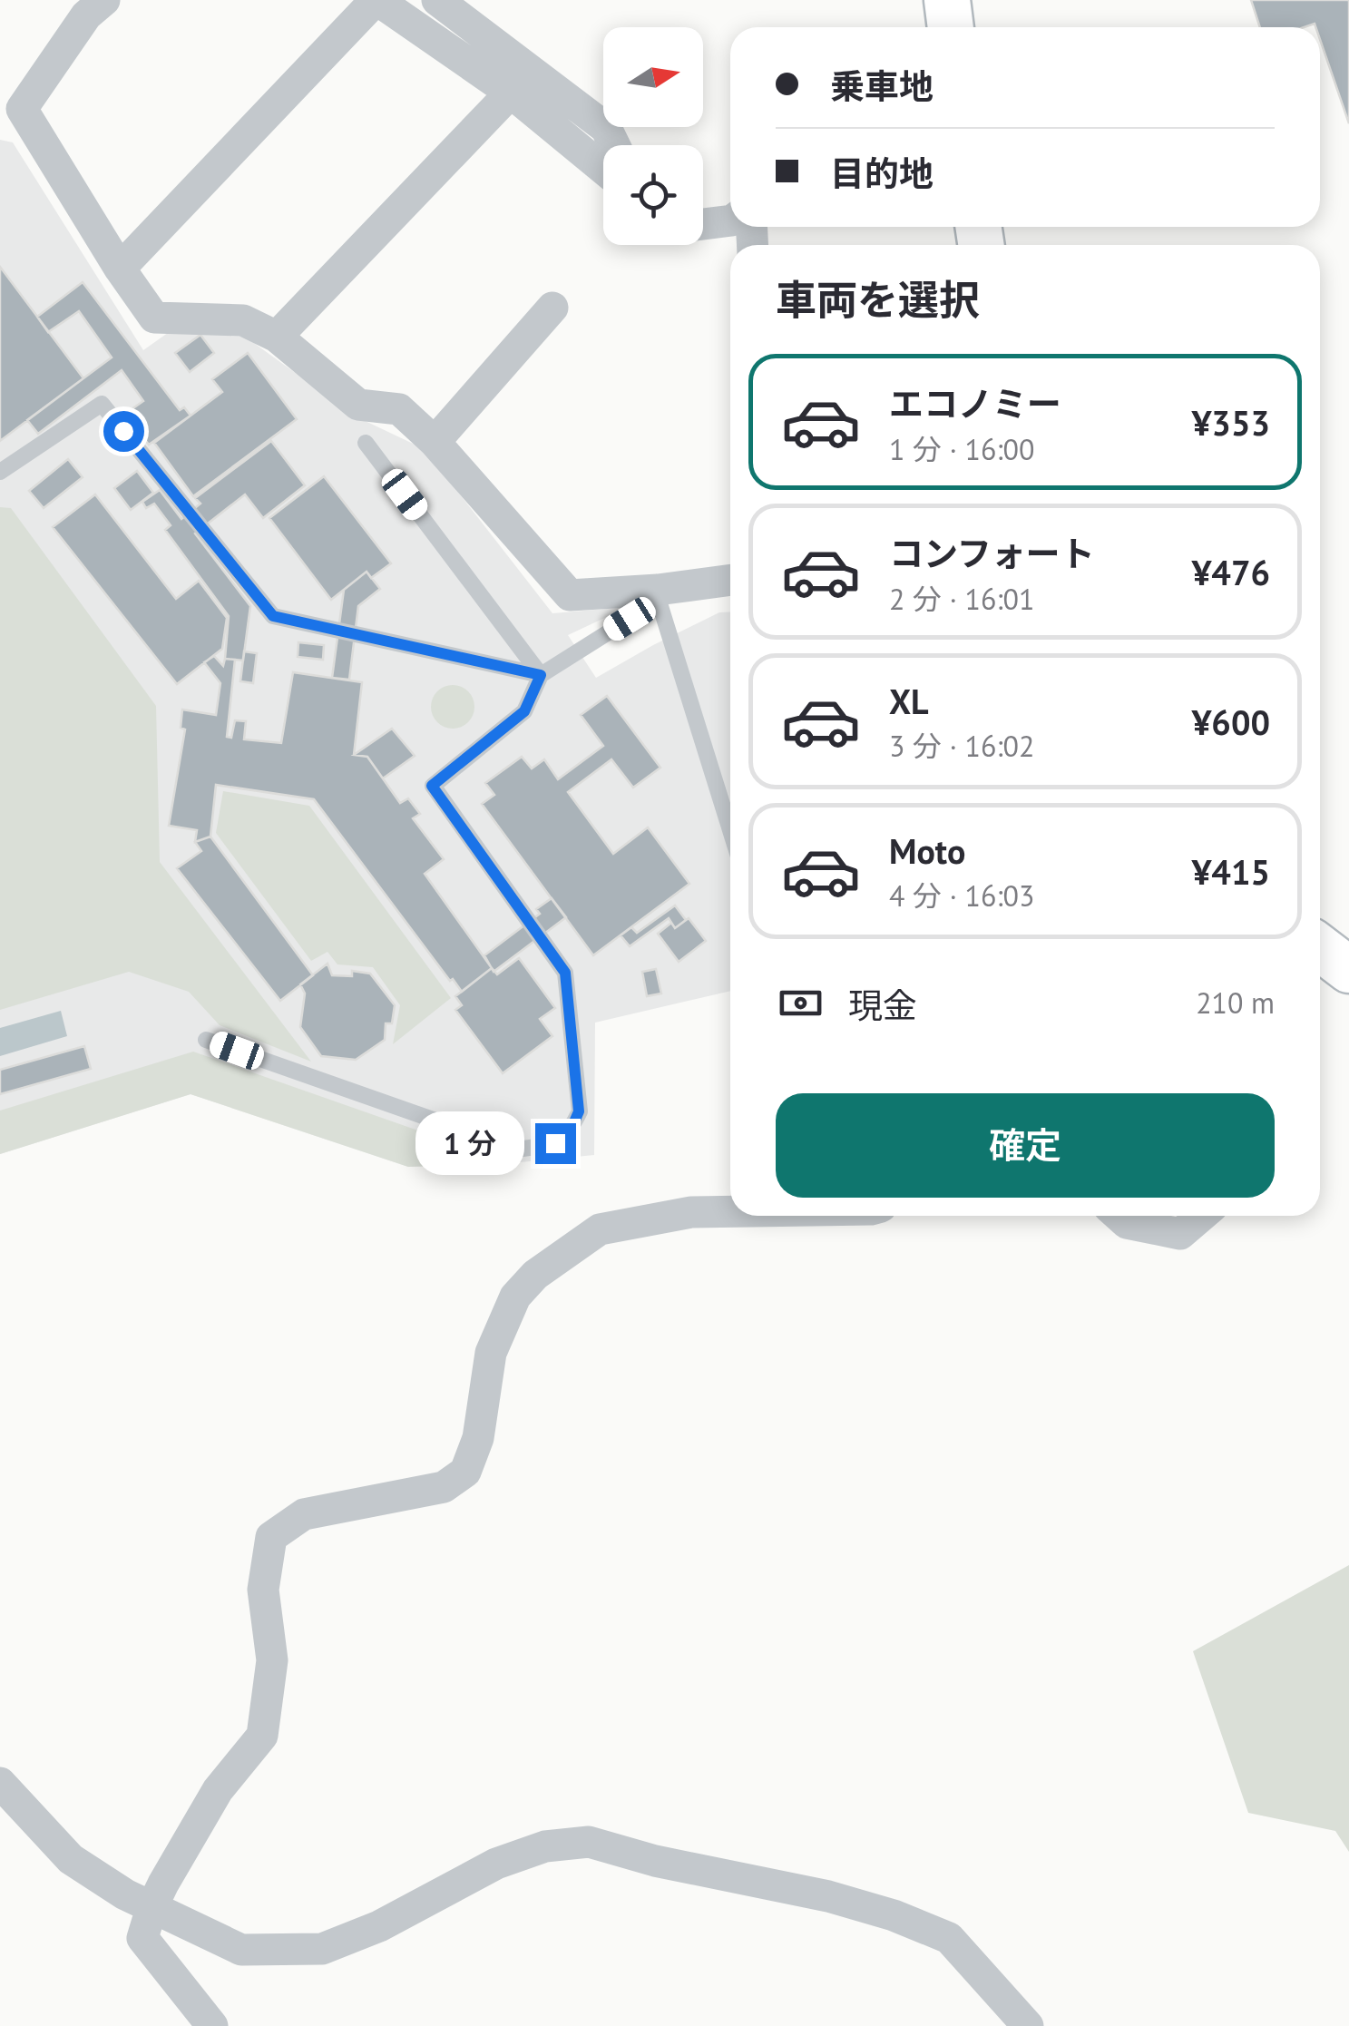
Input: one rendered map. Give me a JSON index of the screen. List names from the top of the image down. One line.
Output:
{"north":"right","page":{"banner":["乗車地","目的地"],"heading":"車両を選択","list":[{"name":"エコノミー","note":"1 分 · 16:00","value":"¥353"},{"name":"コンフォート","note":"2 分 · 16:01","value":"¥476"},{"name":"XL","note":"3 分 · 16:02","value":"¥600"},{"name":"Moto","note":"4 分 · 16:03","value":"¥415"}],"pay":["現金","210 m"],"buttons":"確定","bubble":"1 分"}}
